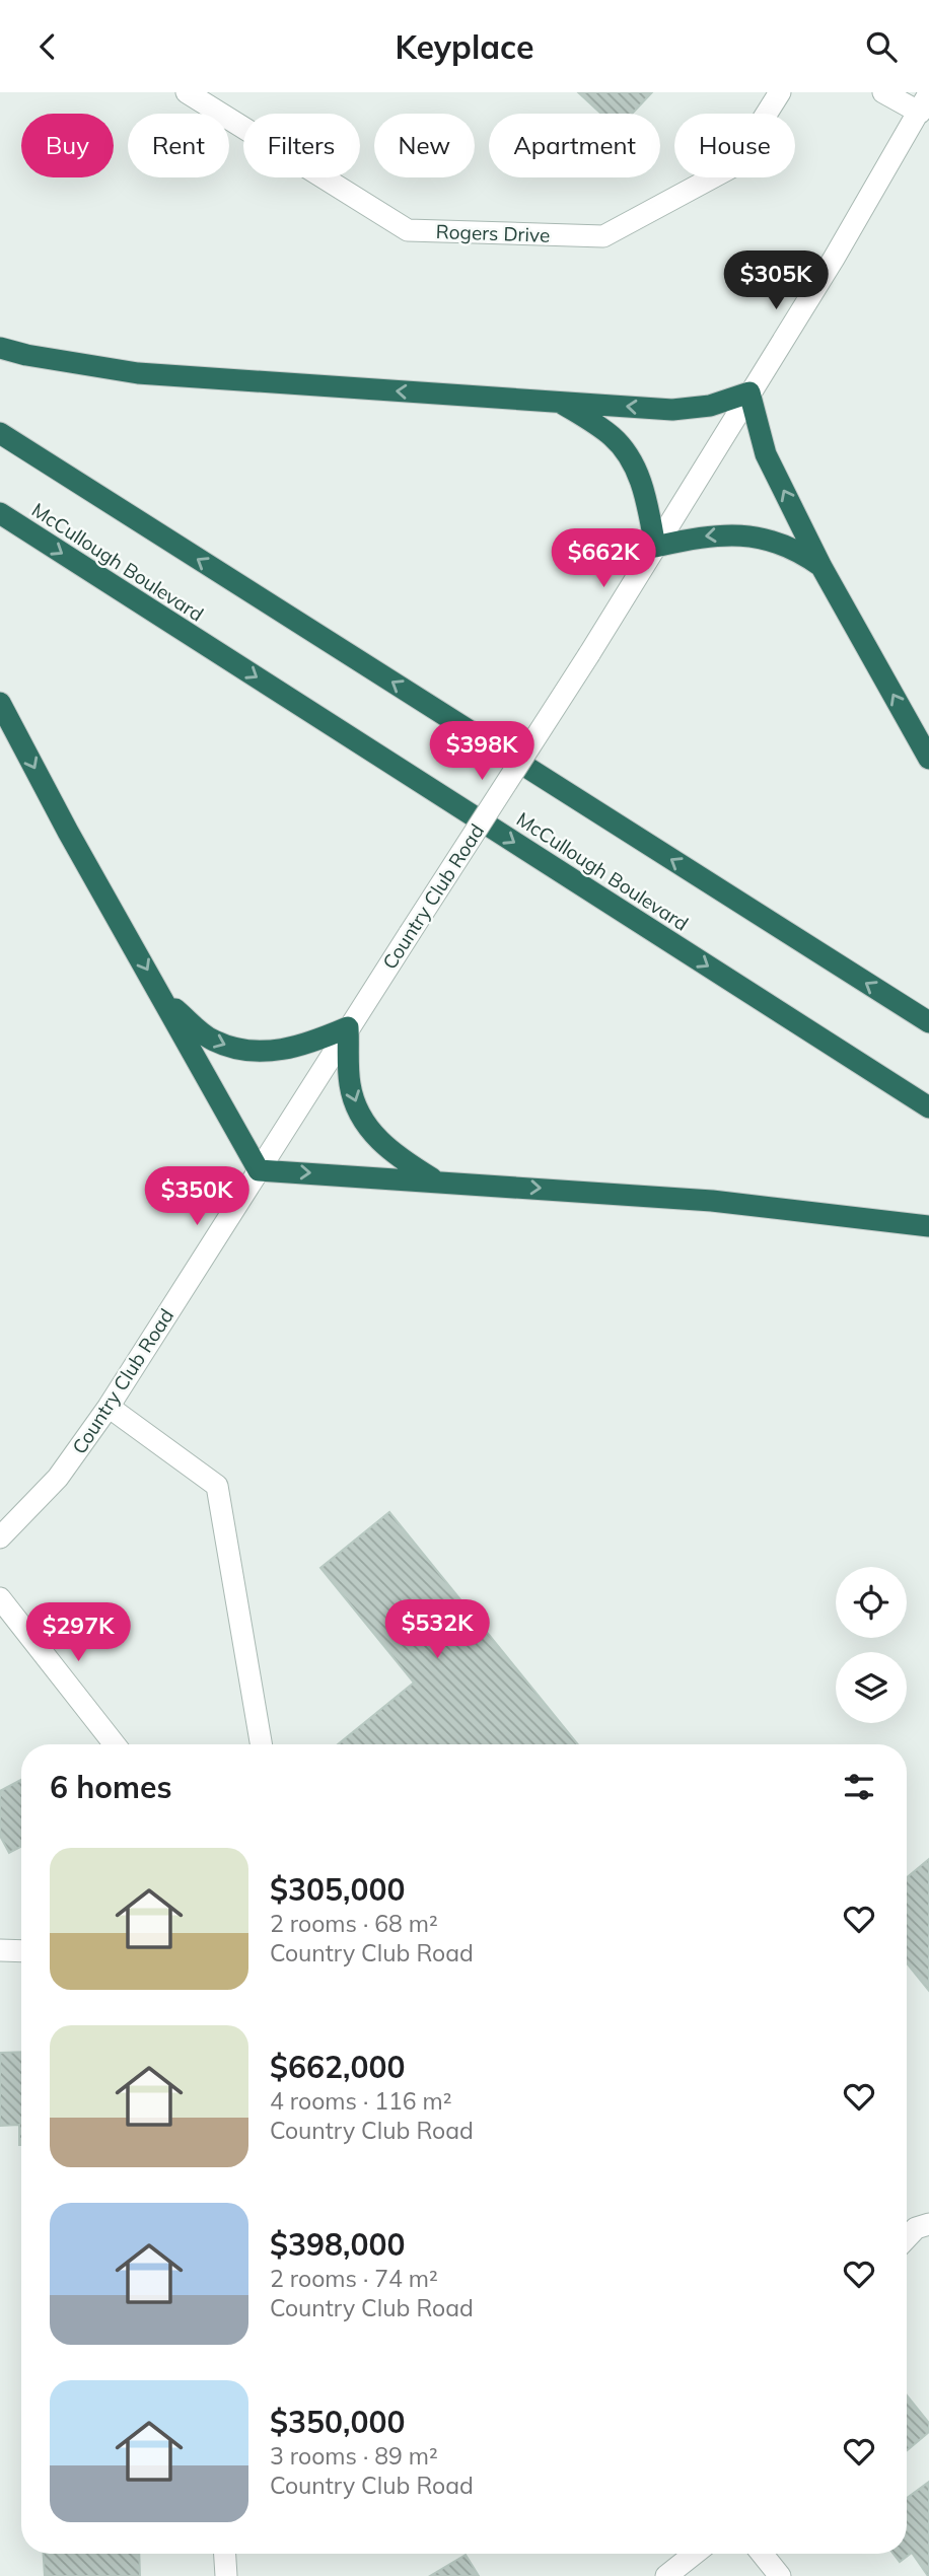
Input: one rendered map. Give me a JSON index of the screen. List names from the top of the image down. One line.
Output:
{"streets":{"highway":["McCullough Boulevard"],"street":["Rogers Drive","Country Club Road"]},"page":{"header":"Keyplace","chip":["Buy","Rent","Filters","New","Apartment","House"],"price":["$305K","$662K","$398K","$350K","$532K","$297K"],"heading":"6 homes","list":[{"name":"$305,000","note":"2 rooms · 68 m² · Country Club Road"},{"name":"$662,000","note":"4 rooms · 116 m² · Country Club Road"},{"name":"$398,000","note":"2 rooms · 74 m² · Country Club Road"},{"name":"$350,000","note":"3 rooms · 89 m² · Country Club Road"}]}}
